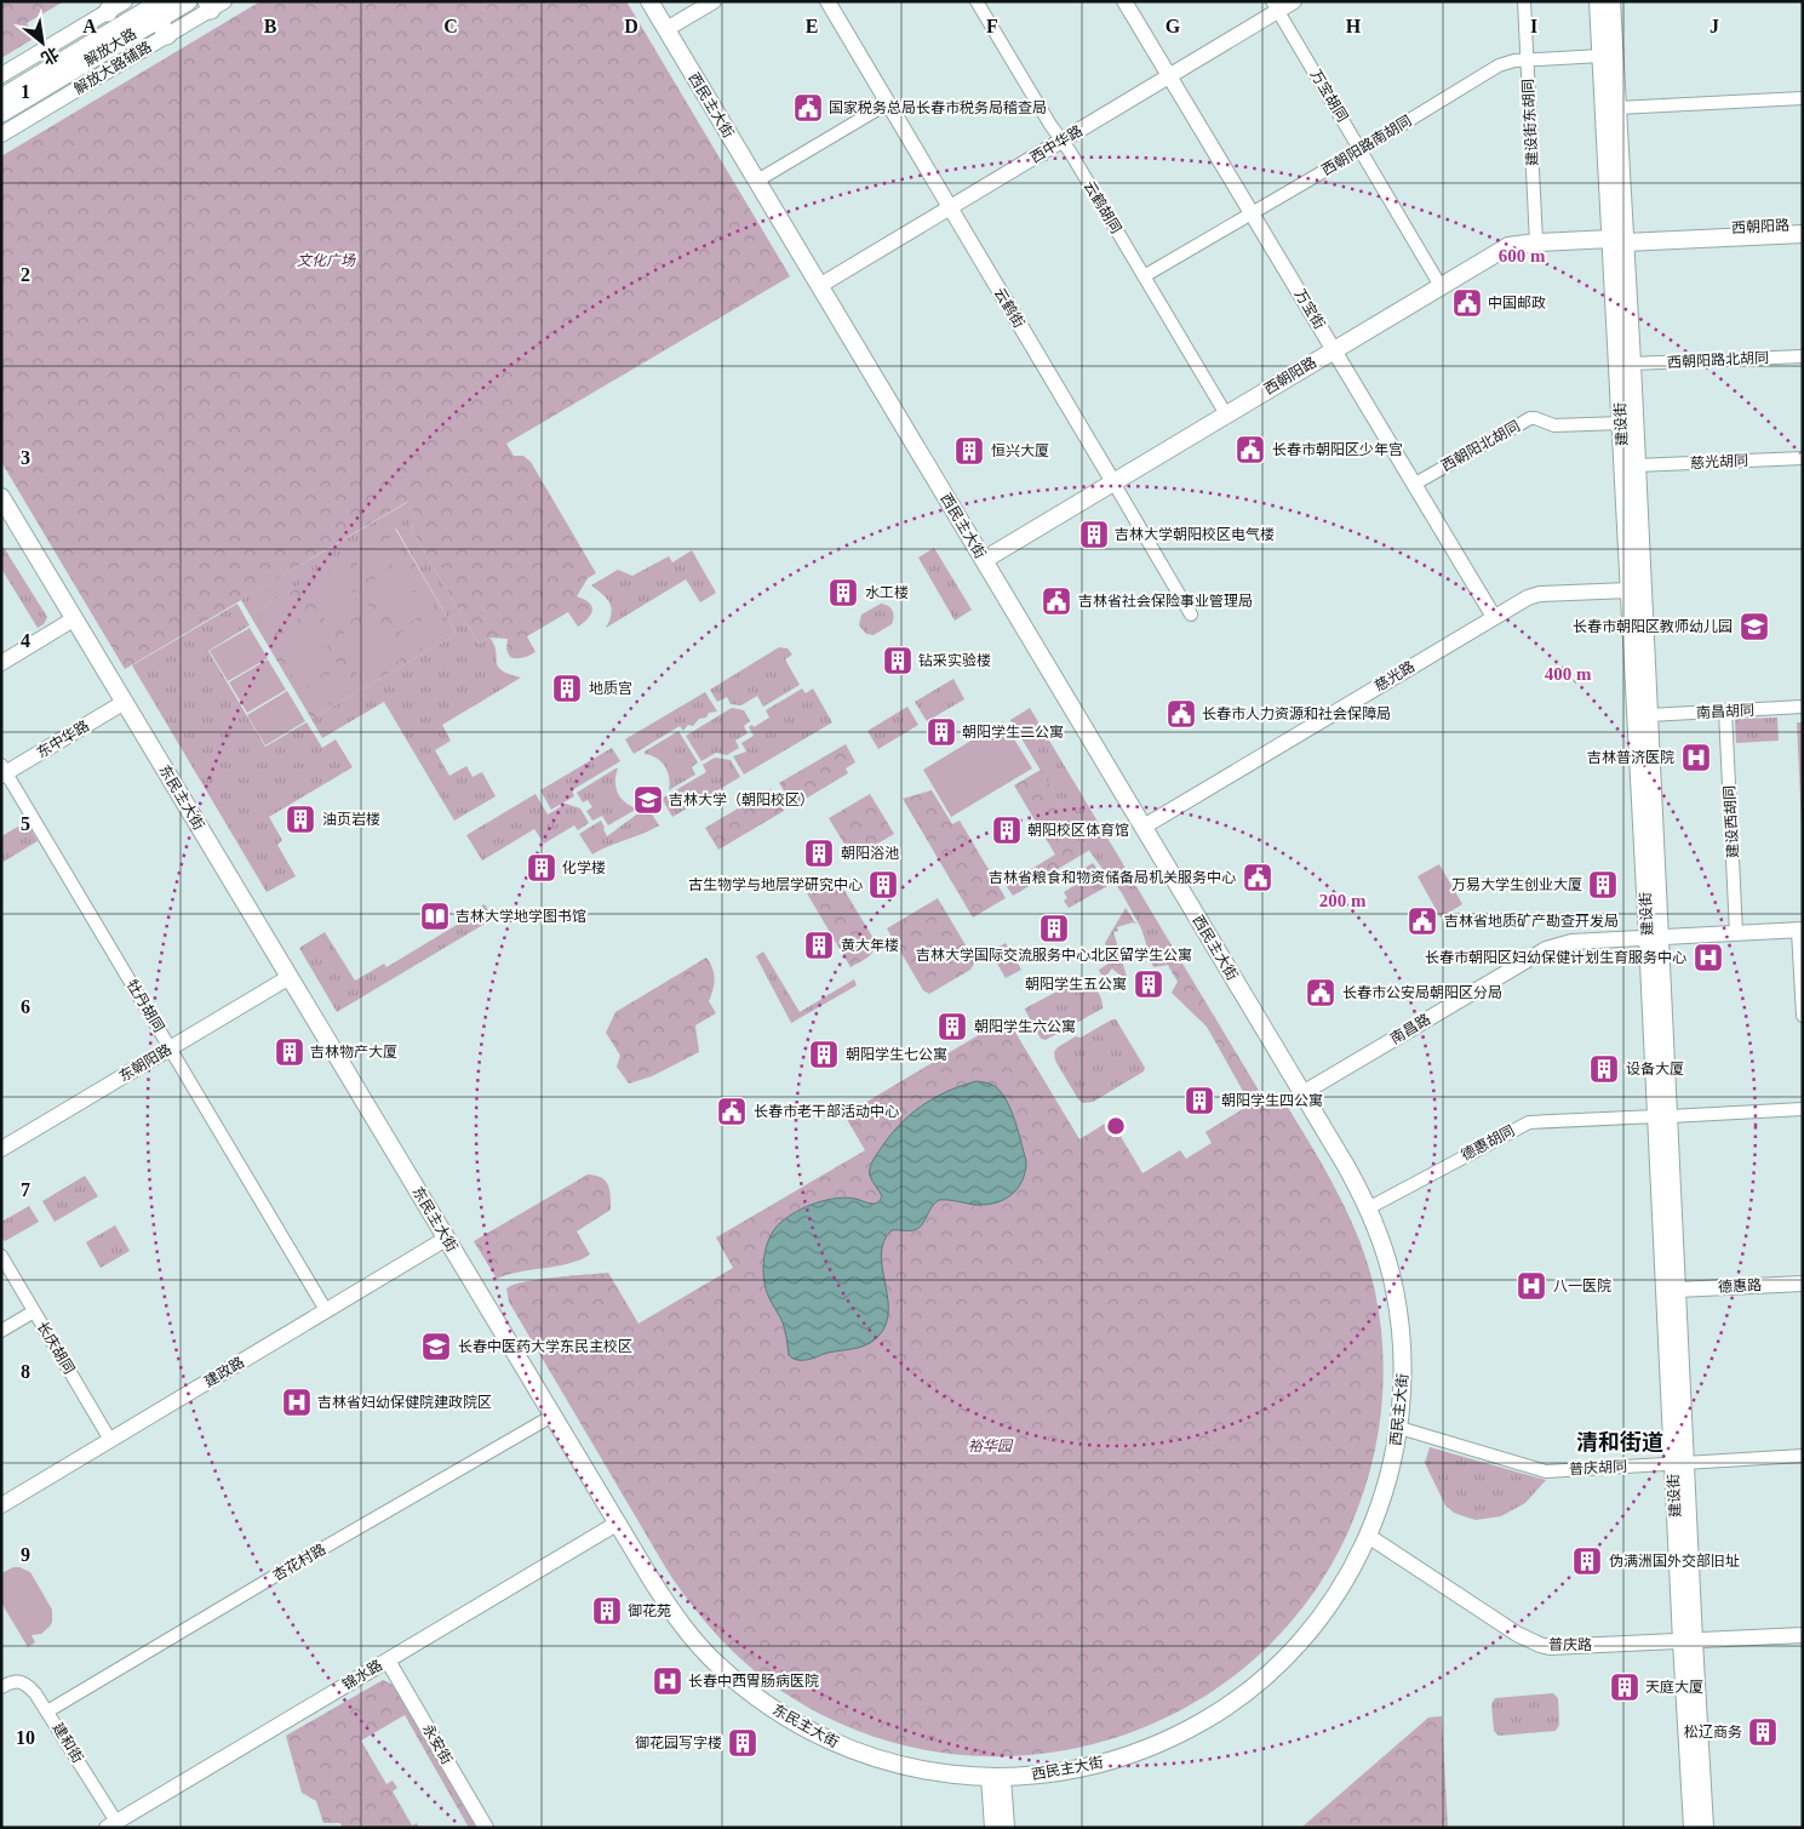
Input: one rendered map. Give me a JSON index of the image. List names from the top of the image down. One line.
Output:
{"streets":{"main road":["解放大路","西民主大街","西朝阳路","建设街","东民主大街"],"street":["解放大路辅路","万宝胡同","建设街东胡同","西中华路","西朝阳路南胡同","云鹤胡同","云鹤街","万宝街","西朝阳路北胡同","西朝阳北胡同","慈光胡同","慈光路","南昌胡同","东中华路","建设西胡同","牡丹胡同","南昌路","东朝阳路","德惠胡同","德惠路","长庆胡同","建政路","普庆胡同","杏花村路","普庆路","锦水路","建和街","永安街"]},"crossings":[["万宝胡同","西中华路"],["万宝胡同","西朝阳路南胡同"],["万宝胡同","西朝阳路"],["西民主大街","西中华路"],["西民主大街","西朝阳路"],["西民主大街","慈光路"],["西民主大街","东民主大街"],["西民主大街","南昌路"],["西民主大街","德惠胡同"],["西民主大街","普庆胡同"],["西民主大街","普庆路"],["建设街东胡同","西朝阳路南胡同"],["建设街东胡同","西朝阳路"],["西中华路","云鹤胡同"],["西中华路","云鹤街"],["西中华路","万宝街"],["西朝阳路南胡同","云鹤胡同"],["西朝阳路南胡同","万宝街"],["西朝阳路南胡同","建设街"],["云鹤胡同","西朝阳路"],["西朝阳路","云鹤街"],["西朝阳路","万宝街"],["西朝阳路","建设街"],["万宝街","西朝阳北胡同"],["万宝街","慈光路"],["西朝阳路北胡同","建设街"],["建设街","西朝阳北胡同"],["建设街","慈光胡同"],["建设街","慈光路"],["建设街","南昌胡同"],["建设街","南昌路"],["建设街","德惠胡同"],["建设街","德惠路"],["建设街","普庆胡同"],["建设街","普庆路"],["南昌胡同","建设西胡同"],["东中华路","东民主大街"],["东中华路","牡丹胡同"],["东民主大街","东朝阳路"],["东民主大街","建政路"],["东民主大街","杏花村路"],["东民主大街","锦水路"],["建设西胡同","南昌路"],["牡丹胡同","东朝阳路"],["牡丹胡同","建政路"],["长庆胡同","建政路"],["杏花村路","建和街"],["锦水路","建和街"],["锦水路","永安街"]],"districts":["清和街道"],"parks":["文化广场","裕华园"],"places":{"public building":["国家税务总局长春市税务局稽查局","中国邮政","长春市朝阳区少年宫","吉林省社会保险事业管理局","长春市人力资源和社会保障局","吉林省粮食和物资储备局机关服务中心","吉林省地质矿产勘查开发局","长春市公安局朝阳区分局","长春市老干部活动中心"],"building":["恒兴大厦","吉林大学朝阳校区电气楼","水工楼","钻采实验楼","地质宫","朝阳学生二公寓","油页岩楼","朝阳校区体育馆","朝阳浴池","化学楼","古生物学与地层学研究中心","万易大学生创业大厦","吉林大学国际交流服务中心北区留学生公寓","黄大年楼","朝阳学生五公寓","朝阳学生六公寓","吉林物产大厦","朝阳学生七公寓","设备大厦","朝阳学生四公寓","伪满洲国外交部旧址","御花苑","天庭大厦","松辽商务","御花园写字楼"],"school or university":["长春市朝阳区教师幼儿园","吉林大学（朝阳校区）","长春中医药大学东民主校区"],"hospital":["吉林普济医院","长春市朝阳区妇幼保健计划生育服务中心","八一医院","吉林省妇幼保健院建政院区","长春中西胃肠病医院"],"library":["吉林大学地学图书馆"]},"north":"bottom right","grid":{"columns":["A","B","C","D","E","F","G","H","I","J"],"rows":["1","2","3","4","5","6","7","8","9","10"]},"rings":["600 m","400 m","200 m"]}
